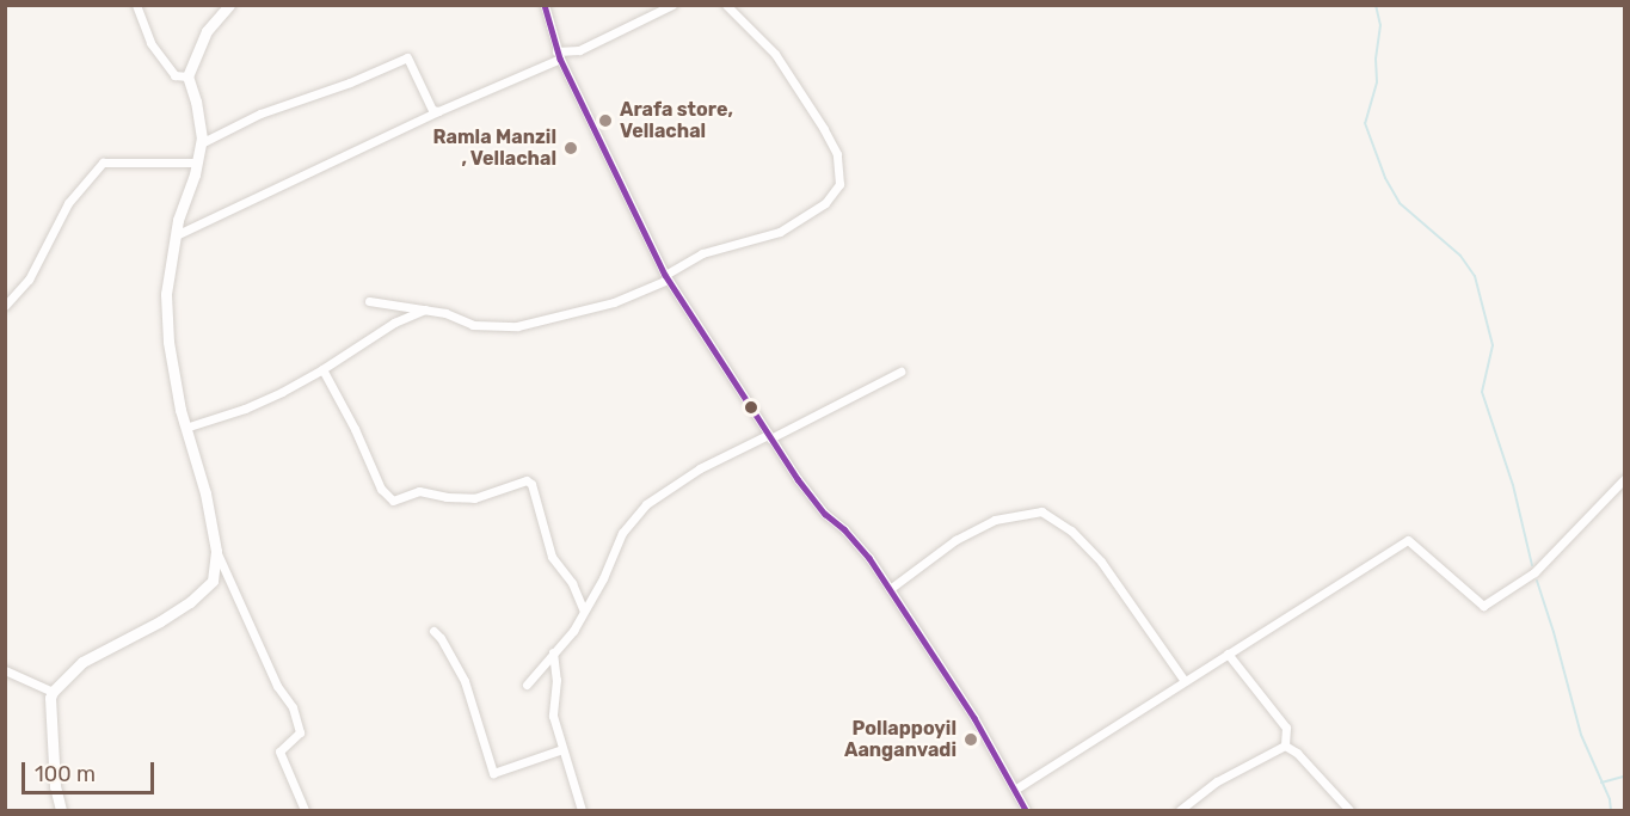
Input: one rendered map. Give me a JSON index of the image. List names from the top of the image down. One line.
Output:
{"places":["Arafa store, Vellachal","Ramla Manzil , Vellachal","Pollappoyil Aanganvadi"],"scale_bar":"100 m"}
